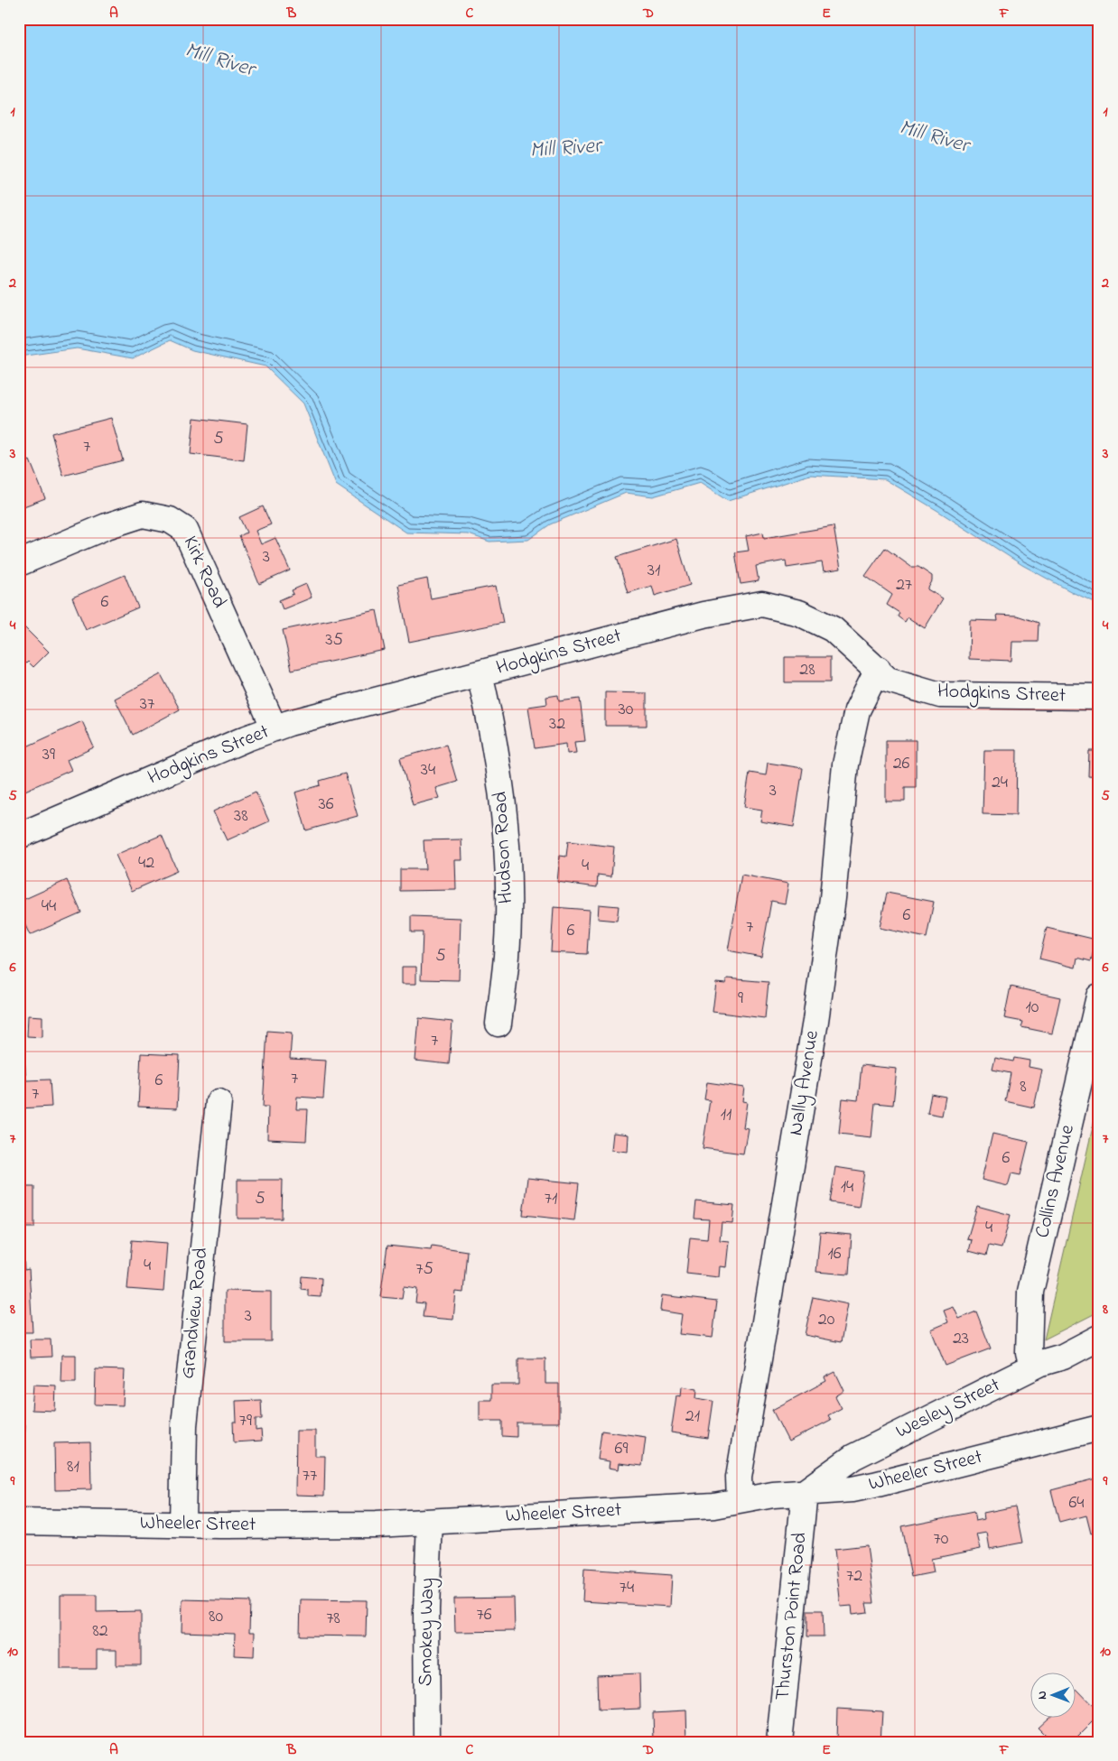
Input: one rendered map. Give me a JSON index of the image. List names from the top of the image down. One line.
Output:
{"streets":{"street":["Kirk Road","Hodgkins Street","Hudson Road","Nally Avenue","Collins Avenue","Grandview Road","Wesley Street","Wheeler Street","Thurston Point Road","Smokey Way"]},"crossings":[["Kirk Road","Hodgkins Street"],["Hodgkins Street","Hudson Road"],["Hodgkins Street","Nally Avenue"],["Nally Avenue","Wheeler Street"],["Collins Avenue","Wesley Street"],["Grandview Road","Wheeler Street"],["Wesley Street","Wheeler Street"],["Wesley Street","Thurston Point Road"],["Wheeler Street","Thurston Point Road"],["Wheeler Street","Smokey Way"]],"water":["Mill River"],"house_numbers":["5","7","3","31","27","6","35","28","37","30","32","39","26","34","24","3","36","38","42","4","44","6","7","6","5","9","10","7","7","6","8","7","11","6","14","5","71","4","16","4","75","3","20","23","21","79","69","81","77","64","70","72","74","76","80","78","82"],"north":"left","grid":{"columns":["A","B","C","D","E","F"],"rows":["1","2","3","4","5","6","7","8","9","10"]}}
